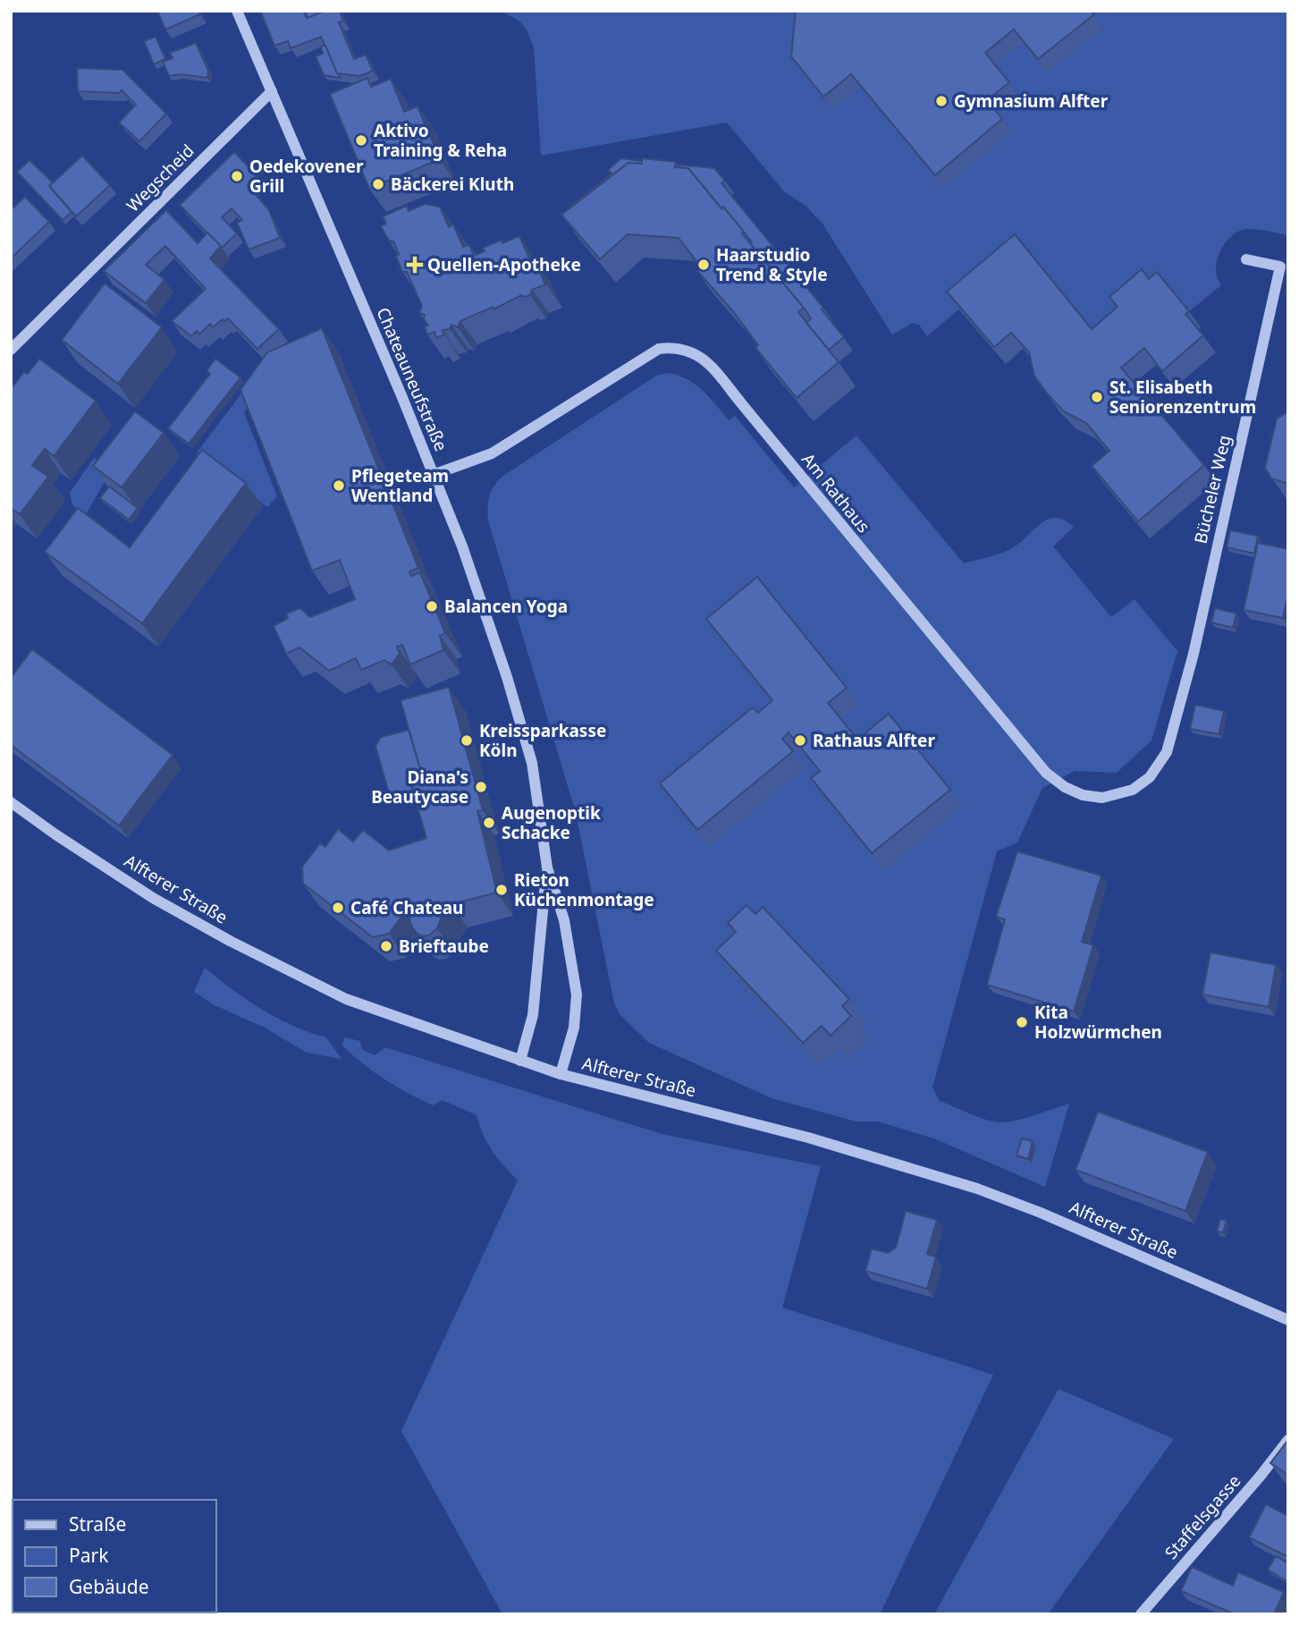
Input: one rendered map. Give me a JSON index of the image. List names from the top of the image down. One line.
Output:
{"streets":{"street":["Wegscheid","Chateauneufstraße","Bücheler Weg","Am Rathaus","Alfterer Straße","Staffelsgasse"]},"crossings":[["Wegscheid","Chateauneufstraße"],["Chateauneufstraße","Am Rathaus"],["Chateauneufstraße","Alfterer Straße"],["Bücheler Weg","Am Rathaus"]],"places":{"other":["Gymnasium Alfter","Aktivo Training & Reha","Oedekovener Grill","Bäckerei Kluth","Haarstudio Trend & Style","St. Elisabeth Seniorenzentrum","Pflegeteam Wentland","Balancen Yoga","Kreissparkasse Köln","Rathaus Alfter","Diana's Beautycase","Augenoptik Schacke","Rieton Küchenmontage","Café Chateau","Brieftaube","Kita Holzwürmchen"],"health":["Quellen-Apotheke"]},"legend":["Straße","Park","Gebäude"]}
